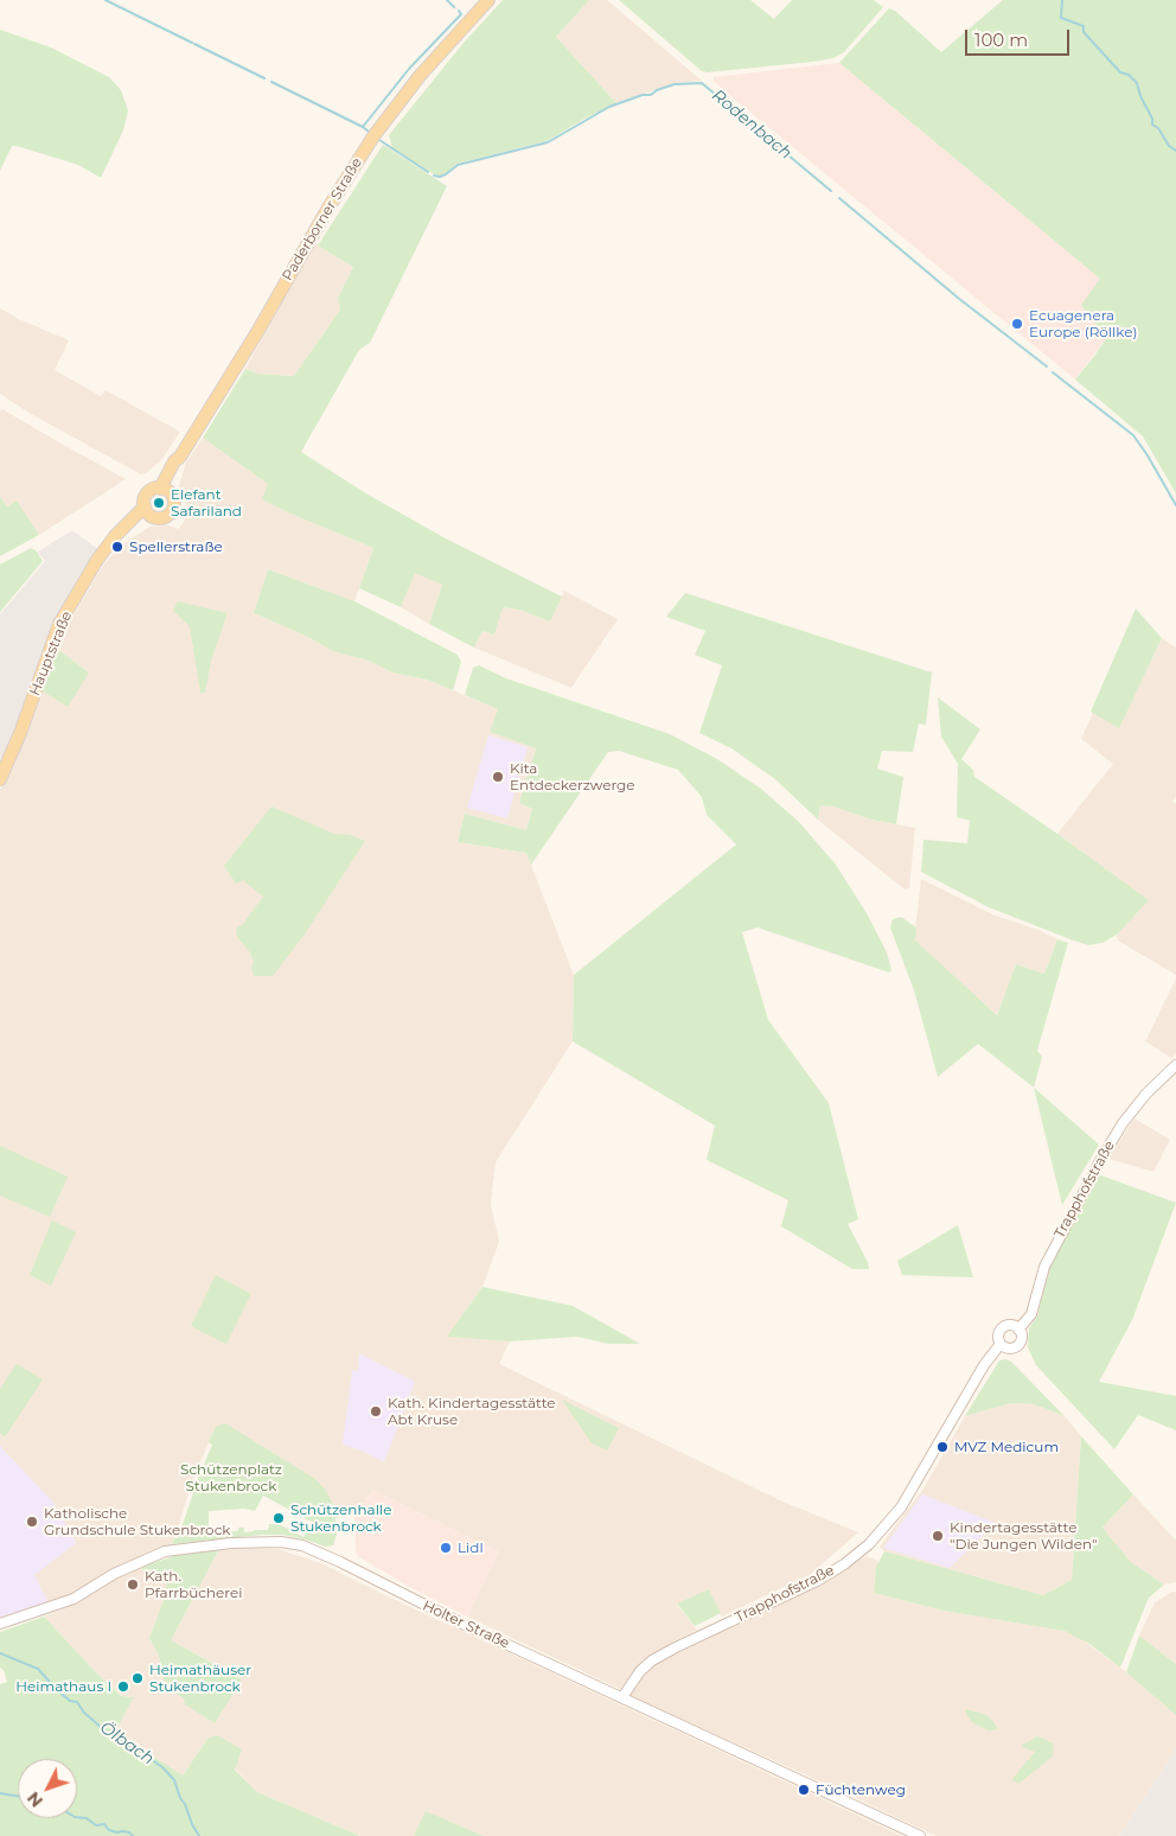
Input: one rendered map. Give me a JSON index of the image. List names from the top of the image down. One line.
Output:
{"streets":{"main road":["Paderborner Straße","Hauptstraße"],"street":["Trapphofstraße","Holter Straße"]},"crossings":[["Paderborner Straße","Hauptstraße"],["Trapphofstraße","Holter Straße"]],"water":["Rodenbach","Ölbach"],"parks":["Schützenplatz Stukenbrock"],"places":["Ecuagenera Europe (Röllke)","Elefant Safariland","Spellerstraße","Kita Entdeckerzwerge","Kath. Kindertagesstätte Abt Kruse","MVZ Medicum","Schützenhalle Stukenbrock","Katholische Grundschule Stukenbrock","Kindertagesstätte \"Die Jungen Wilden\"","Lidl","Kath. Pfarrbücherei","Heimathäuser Stukenbrock","Heimathaus I","Füchtenweg"],"scale_bar":"100 m","north":"bottom left"}
